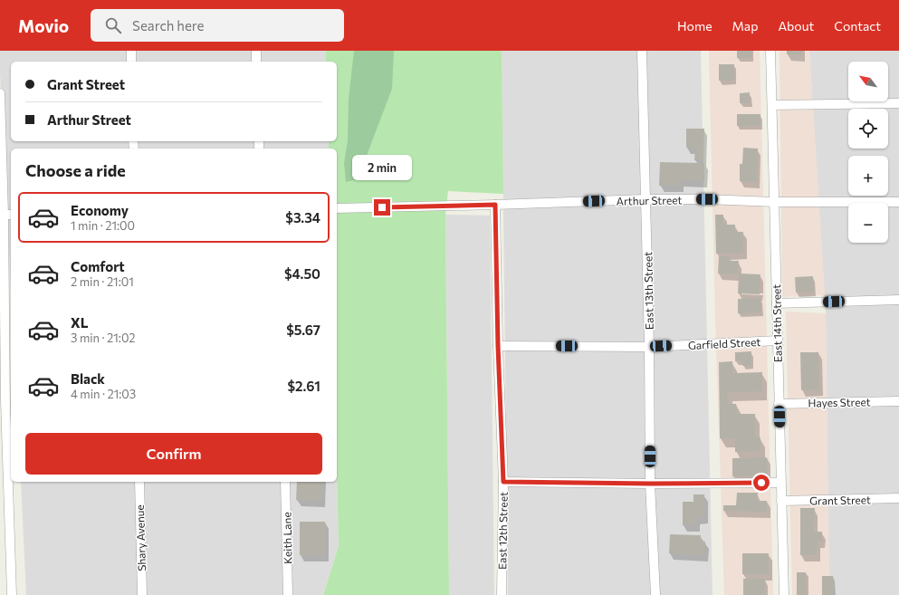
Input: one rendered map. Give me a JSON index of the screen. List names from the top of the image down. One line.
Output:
{"streets":{"street":["Arthur Street","East 13th Street","East 14th Street","Garfield Street","Hayes Street","Grant Street","East 12th Street","Shary Avenue","Keith Lane"]},"crossings":[["Arthur Street","East 13th Street"],["Arthur Street","East 14th Street"],["Arthur Street","East 12th Street"],["East 13th Street","Garfield Street"],["East 14th Street","Garfield Street"],["East 14th Street","Hayes Street"],["East 14th Street","Grant Street"],["Garfield Street","East 12th Street"]],"north":"top left","page":{"header":"Movio","search":"Search here","nav":["Home","Map","About","Contact"],"map_buttons":["+","−"],"banner":["Grant Street","Arthur Street"],"heading":"Choose a ride","bubble":"2 min","list":[{"name":"Economy","note":"1 min · 21:00","value":"$3.34"},{"name":"Comfort","note":"2 min · 21:01","value":"$4.50"},{"name":"XL","note":"3 min · 21:02","value":"$5.67"},{"name":"Black","note":"4 min · 21:03","value":"$2.61"}],"buttons":"Confirm"}}
